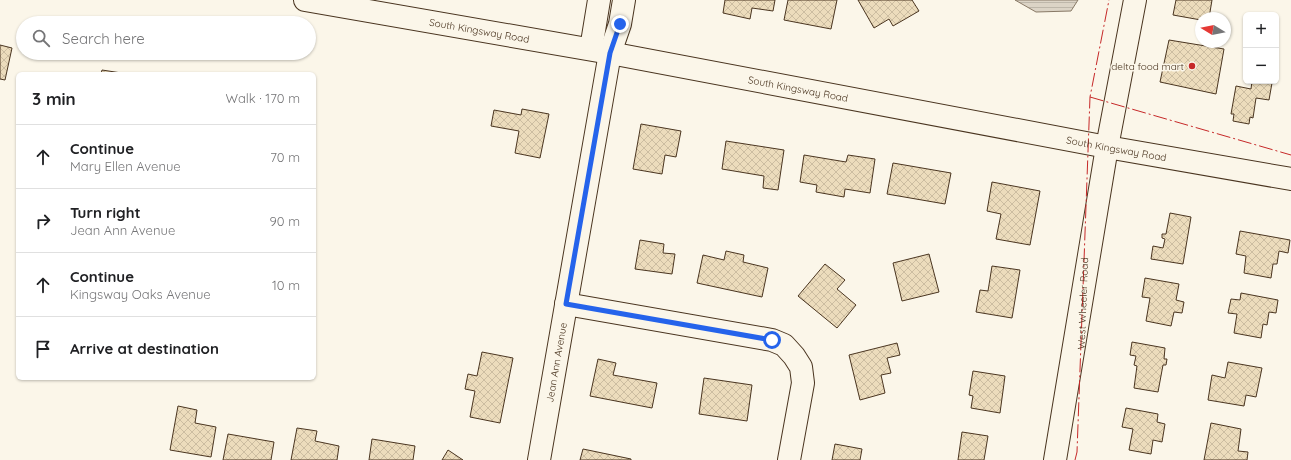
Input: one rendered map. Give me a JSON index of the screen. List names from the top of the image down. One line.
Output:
{"streets":{"street":["South Kingsway Road","West Wheeler Road","Jean Ann Avenue"]},"crossings":[["South Kingsway Road","West Wheeler Road"],["South Kingsway Road","Jean Ann Avenue"]],"places":["delta food mart"],"north":"left","page":{"map_buttons":["+","−"],"search":"Search here","heading":["3 min","Walk · 170 m"],"list":[["Continue","Mary Ellen Avenue","70 m"],["Turn right","Jean Ann Avenue","90 m"],["Continue","Kingsway Oaks Avenue","10 m"],"Arrive at destination"]}}
